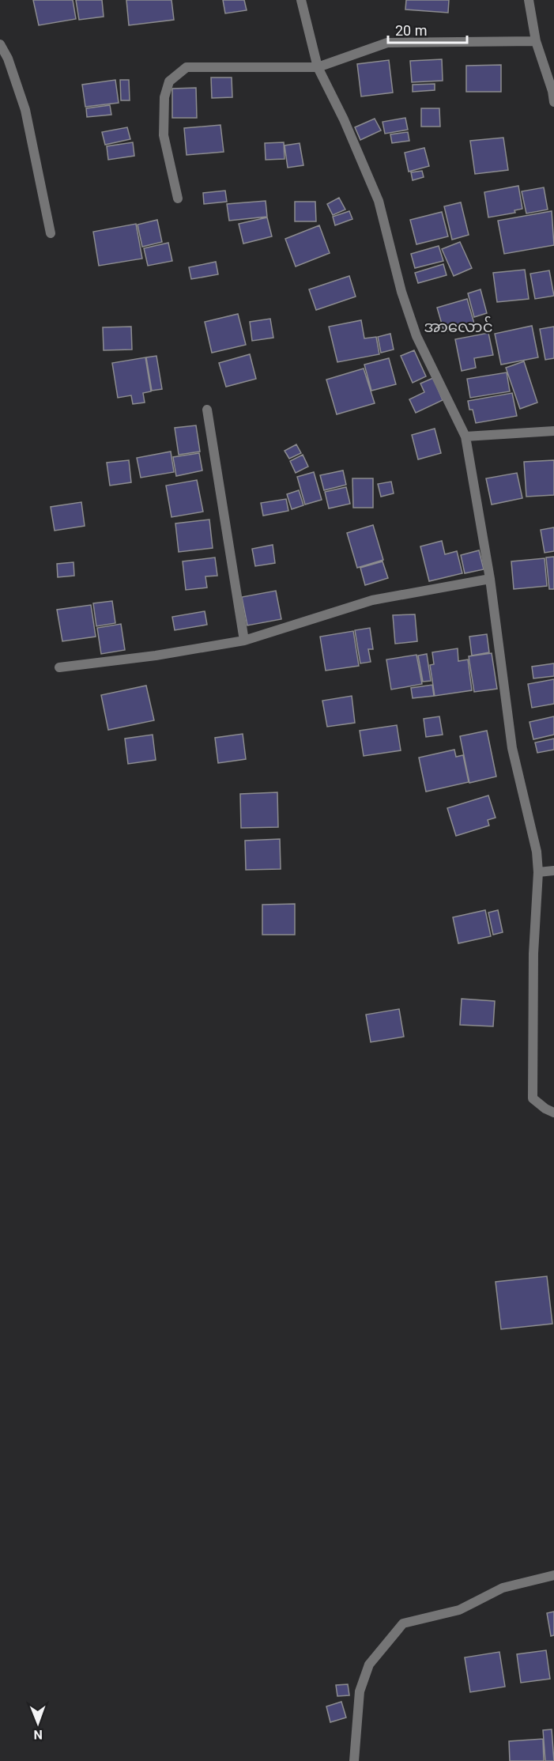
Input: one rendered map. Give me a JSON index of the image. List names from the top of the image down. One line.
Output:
{"districts":["အာလောင်"],"scale_bar":"20 m","north":"bottom"}
